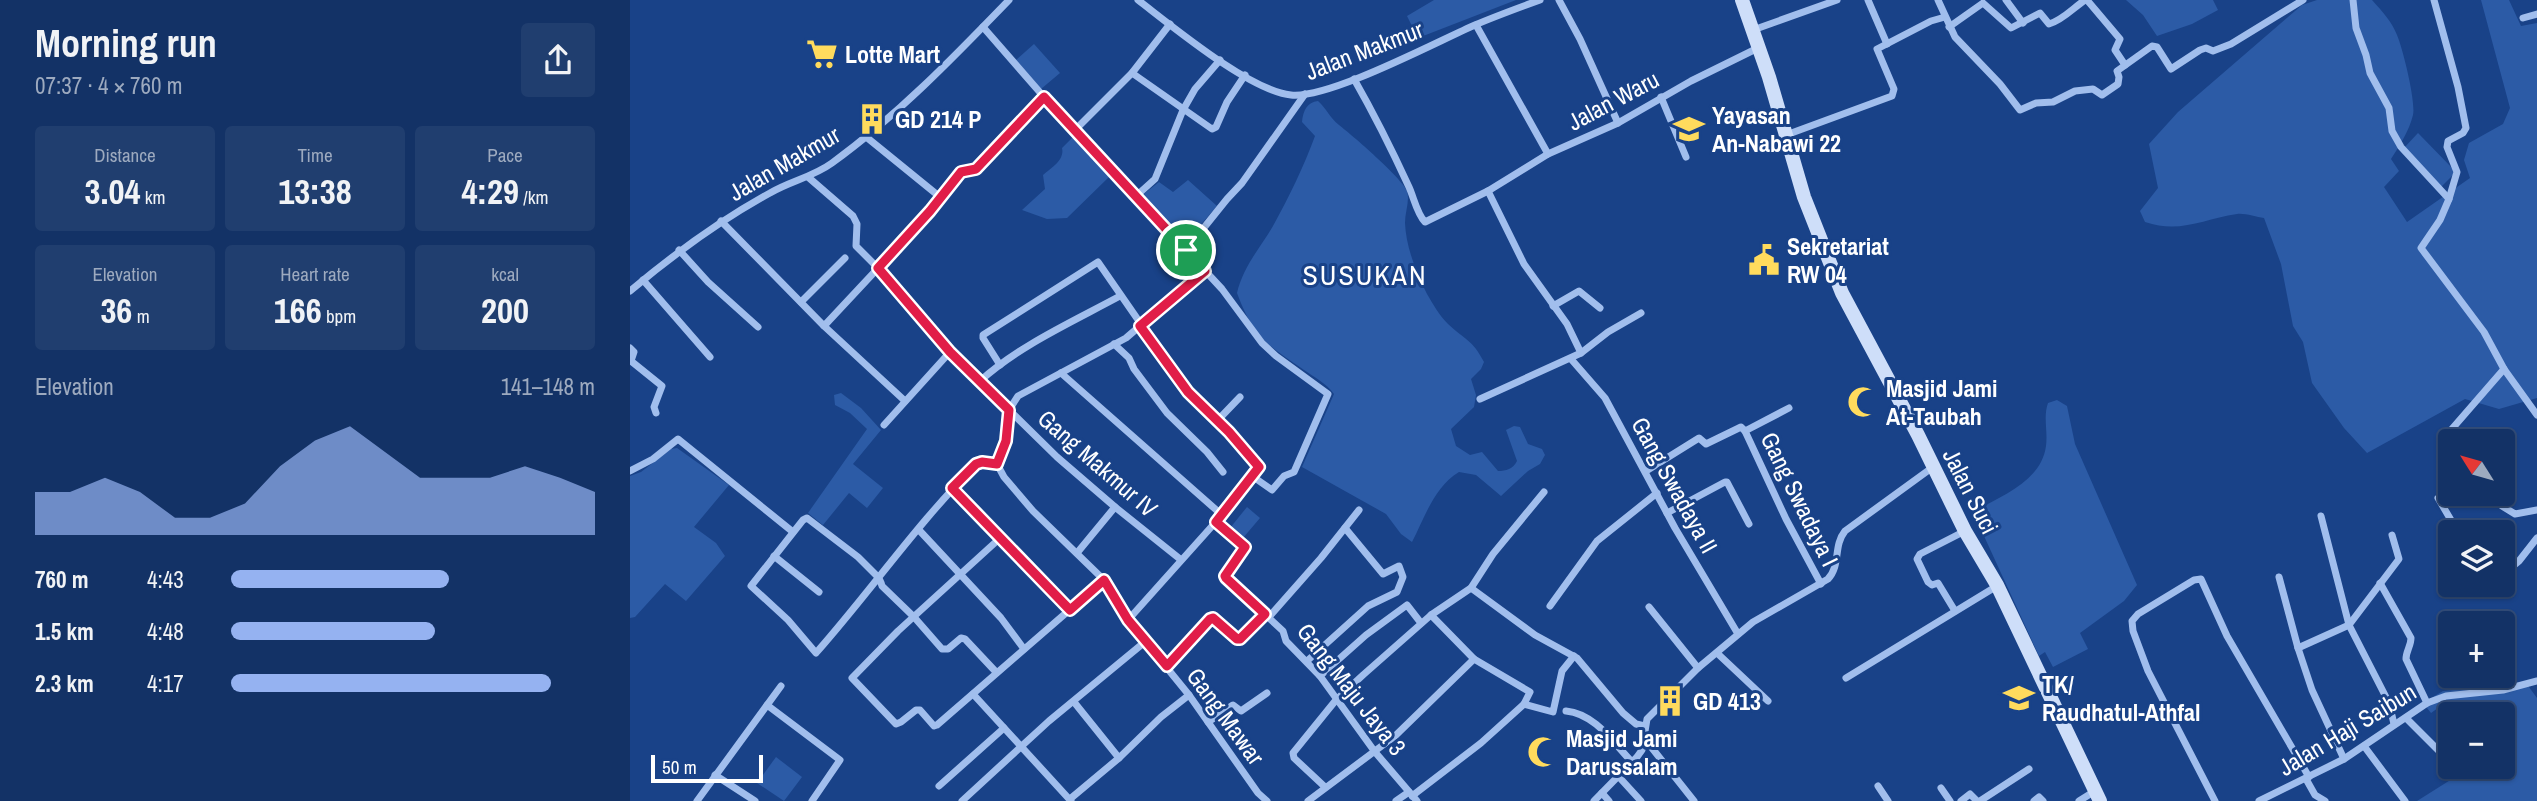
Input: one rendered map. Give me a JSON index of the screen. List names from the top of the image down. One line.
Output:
{"streets":{"street":["Jalan Makmur","Jalan Waru","Gang Makmur IV","Gang Swadaya II","Jalan Suci","Gang Swadaya I","Gang Maju Jaya 3","Gang Mawar","Jalan Haji Saibun"]},"crossings":[["Jalan Makmur","Jalan Waru"],["Jalan Makmur","Gang Makmur IV"],["Jalan Waru","Jalan Suci"]],"districts":["SUSUKAN"],"places":{"supermarket":["Lotte Mart"],"building":["GD 214 P","GD 413"],"school or university":["Yayasan An-Nabawi 22","TK/ Raudhatul-Athfal"],"public building":["Sekretariat RW 04"],"mosque":["Masjid Jami At-Taubah","Masjid Jami Darussalam"]},"scale_bar":"50 m","north":"top left","page":{"heading":["Morning run","07:37 · 4 × 760 m"],"stats":[["Distance","3.04 km"],["Time","13:38"],["Pace","4:29 /km"],["Elevation","36 m"],["Heart rate","166 bpm"],["kcal","200"]],"chart":["Elevation","141–148 m"],"map_buttons":["+","−"],"list":[{"name":"760 m","note":"4:43"},{"name":"1.5 km","note":"4:48"},{"name":"2.3 km","note":"4:17"}],"scale":"50 m"}}
